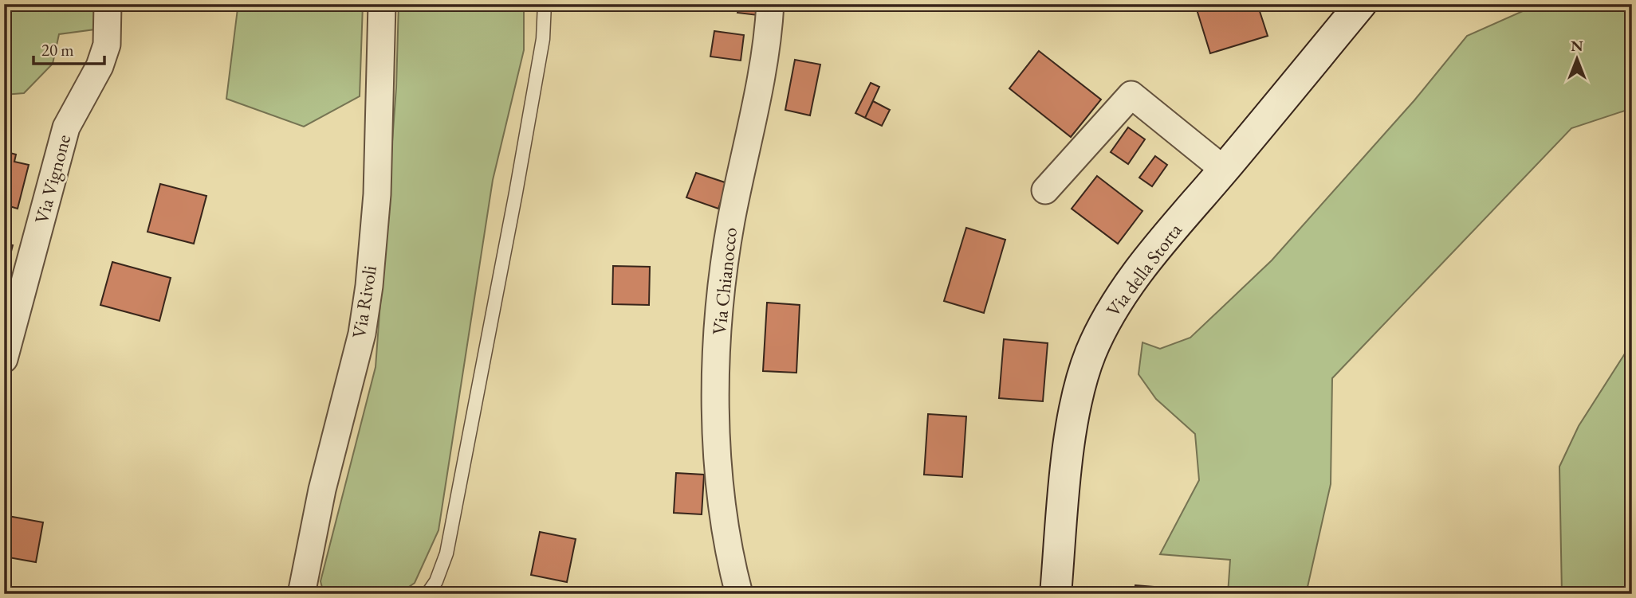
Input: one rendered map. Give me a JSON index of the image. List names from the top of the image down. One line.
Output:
{"streets":{"main road":["Via della Storta"],"street":["Via Vignone","Via Chianocco","Via Rivoli"]},"scale_bar":"20 m","north":"top"}
